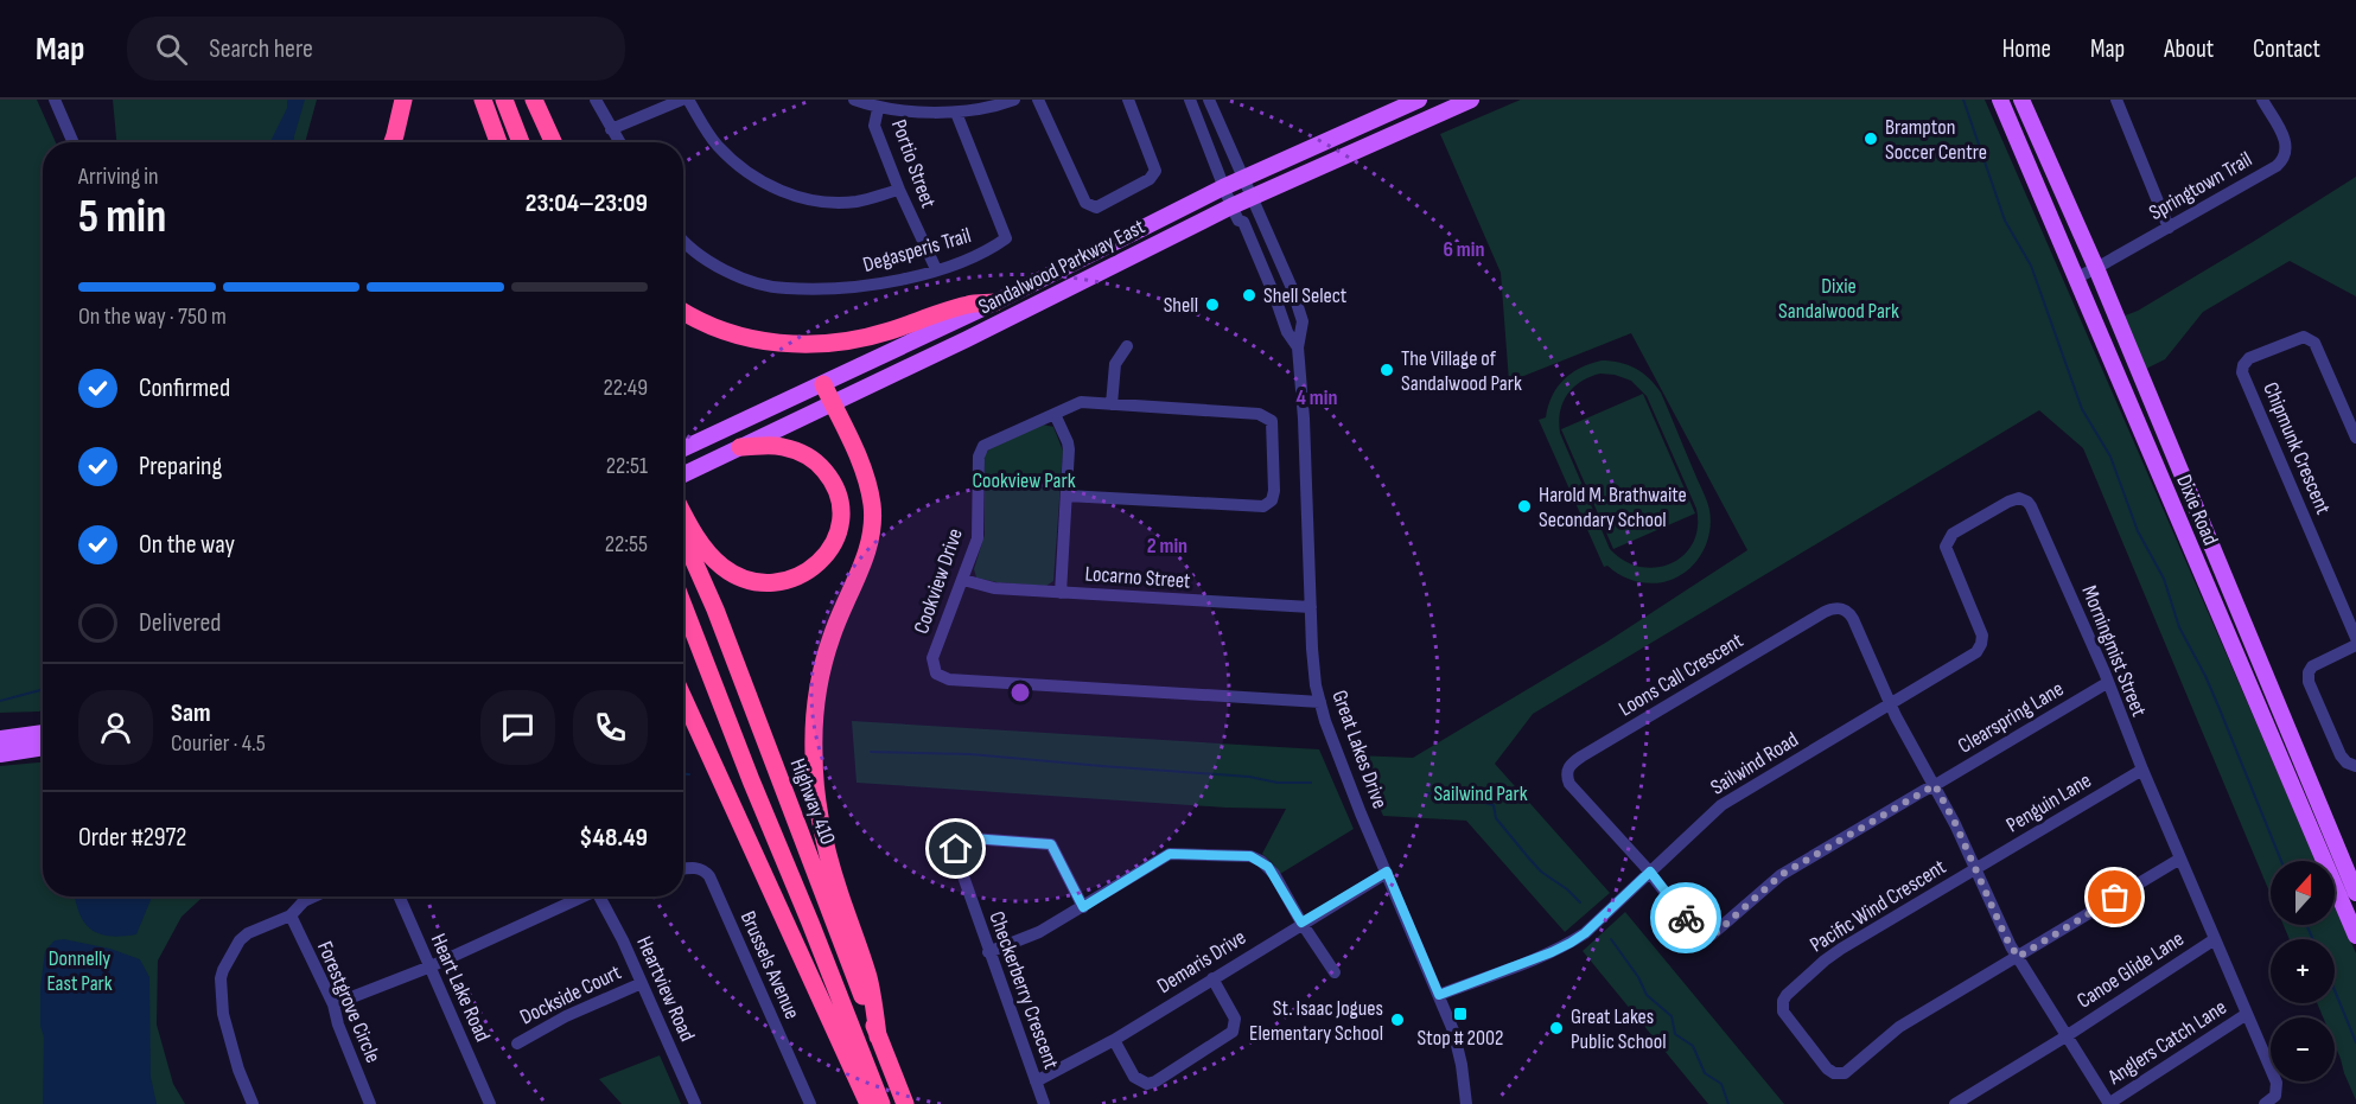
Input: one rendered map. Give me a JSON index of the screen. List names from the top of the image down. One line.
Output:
{"streets":{"highway":["Highway 410"],"main road":["Sandalwood Parkway East","Dixie Road"],"street":["Portio Street","Springtown Trail","Degasperis Trail","Chipmunk Crescent","Locarno Street","Cookview Drive","Morningmist Street","Loons Call Crescent","Clearspring Lane","Great Lakes Drive","Sailwind Road","Penguin Lane","Pacific Wind Crescent","Demaris Drive","Brussels Avenue","Canoe Glide Lane","Heart Lake Road","Heartview Road","Checkerberry Crescent","Dockside Court","Forestgrove Circle","Anglers Catch Lane"]},"crossings":[["Portio Street","Degasperis Trail"],["Springtown Trail","Dixie Road"],["Sandalwood Parkway East","Great Lakes Drive"],["Locarno Street","Cookview Drive"],["Locarno Street","Great Lakes Drive"],["Cookview Drive","Great Lakes Drive"],["Morningmist Street","Loons Call Crescent"],["Morningmist Street","Clearspring Lane"],["Morningmist Street","Sailwind Road"],["Morningmist Street","Penguin Lane"],["Morningmist Street","Canoe Glide Lane"],["Morningmist Street","Anglers Catch Lane"],["Loons Call Crescent","Clearspring Lane"],["Loons Call Crescent","Sailwind Road"],["Clearspring Lane","Sailwind Road"],["Great Lakes Drive","Sailwind Road"],["Great Lakes Drive","Demaris Drive"],["Penguin Lane","Pacific Wind Crescent"],["Demaris Drive","Checkerberry Crescent"],["Heartview Road","Dockside Court"]],"parks":["Dixie Sandalwood Park","Cookview Park","Sailwind Park","Donnelly East Park"],"places":{"other":["Brampton Soccer Centre","Shell Select","Shell","The Village of Sandalwood Park","Harold M. Brathwaite Secondary School","St. Isaac Jogues Elementary School","Great Lakes Public School"],"transit":["Stop # 2002"]},"north":"top","page":{"header":"Map","search":"Search here","nav":["Home","Map","About","Contact"],"heading":["5 min","Arriving in","23:04–23:09"],"panel":["Sam","Courier · 4.5","Order #2972","$48.49"],"bar":"On the way · 750 m","list":[["Confirmed","22:49"],["Preparing","22:51"],["On the way","22:55"],"Delivered"],"map_buttons":["+","−"]},"rings":["6 min","4 min","2 min"]}
